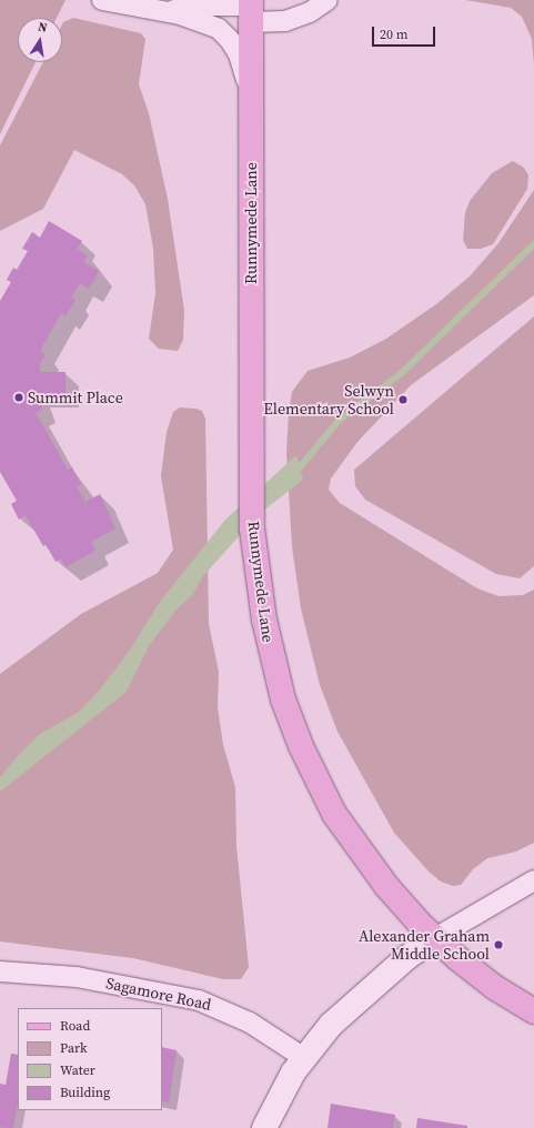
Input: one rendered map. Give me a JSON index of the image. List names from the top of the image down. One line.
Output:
{"streets":{"main road":["Runnymede Lane"],"street":["Sagamore Road"]},"places":["Summit Place","Selwyn Elementary School","Alexander Graham Middle School"],"legend":["Road","Park","Water","Building"],"scale_bar":"20 m","north":"top"}
